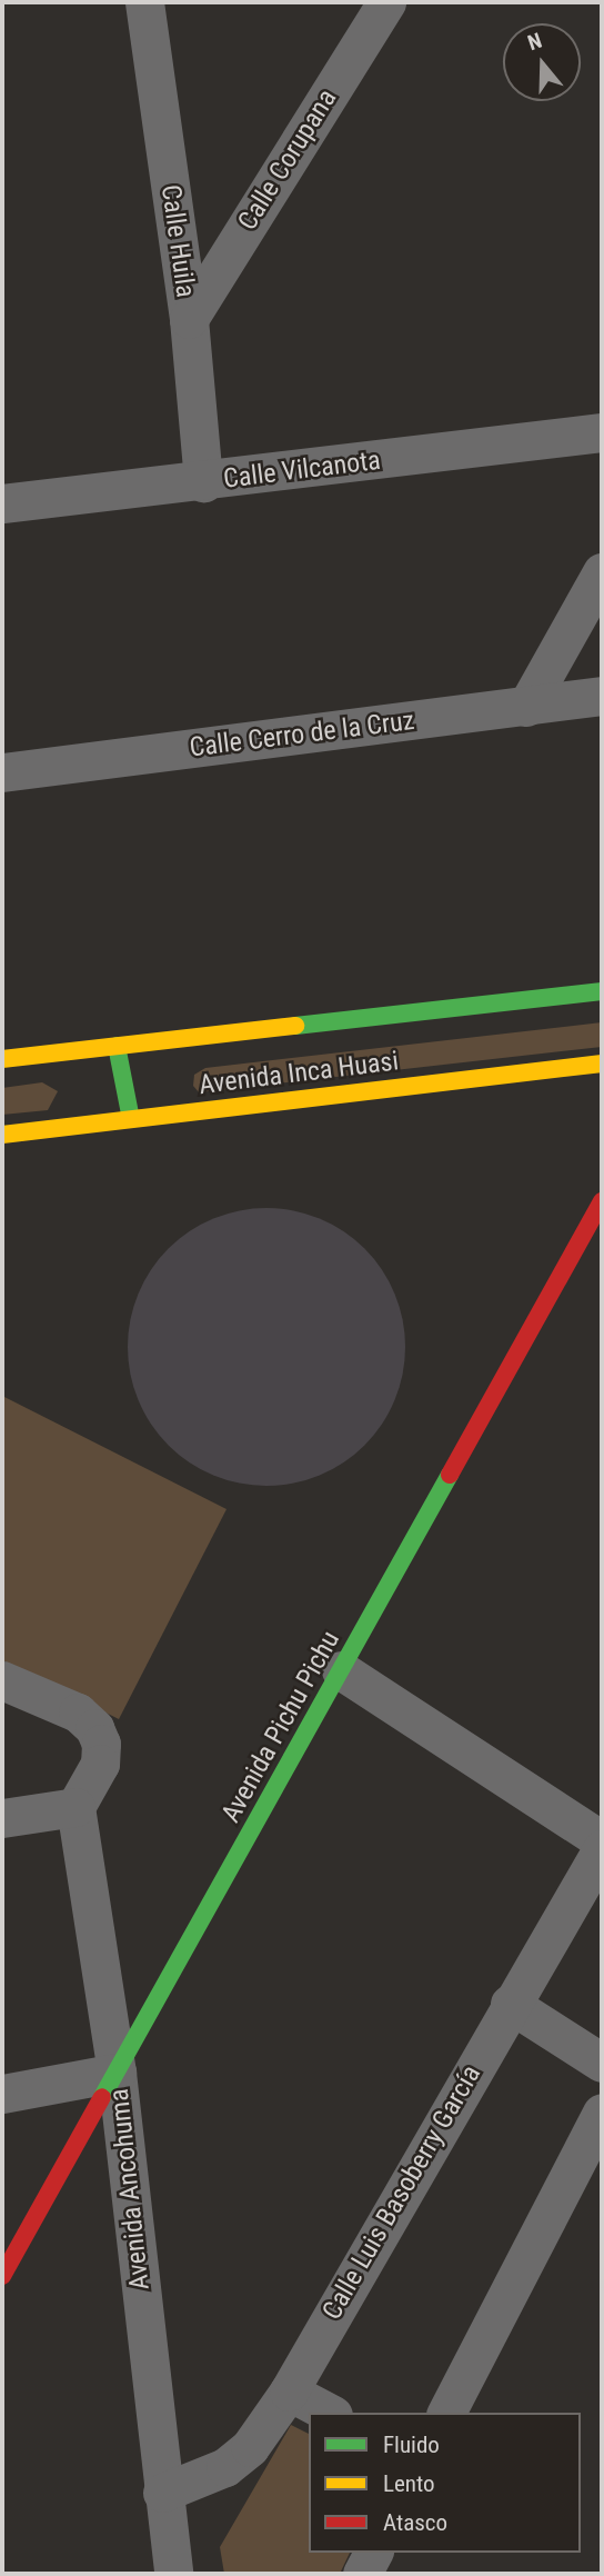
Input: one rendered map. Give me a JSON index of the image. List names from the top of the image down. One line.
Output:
{"streets":{"street":["Calle Corupana","Calle Huila","Calle Vilcanota","Calle Cerro de la Cruz","Avenida Inca Huasi","Avenida Pichu Pichu","Avenida Ancohuma","Calle Luis Basoberry García"]},"crossings":[["Calle Corupana","Calle Huila"],["Calle Huila","Calle Vilcanota"],["Avenida Pichu Pichu","Avenida Ancohuma"],["Avenida Ancohuma","Calle Luis Basoberry García"]],"legend":["Fluido","Lento","Atasco"],"north":"top"}
